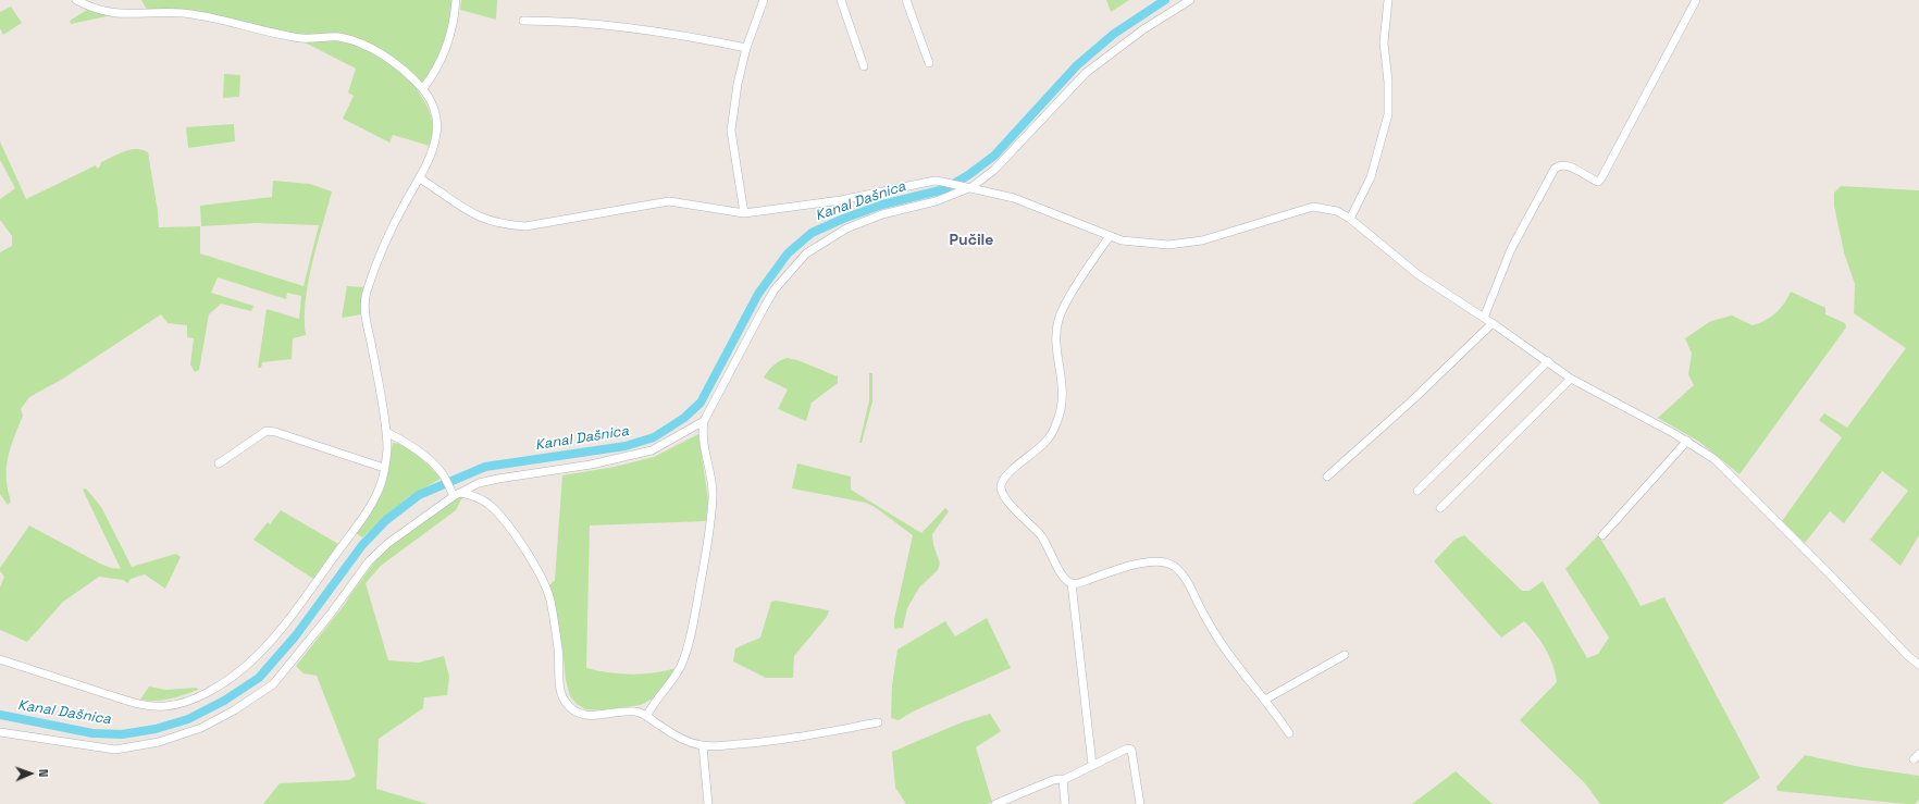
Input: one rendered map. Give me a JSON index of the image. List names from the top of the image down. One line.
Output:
{"districts":["Pučile"],"water":["Kanal Dašnica"],"north":"right"}
